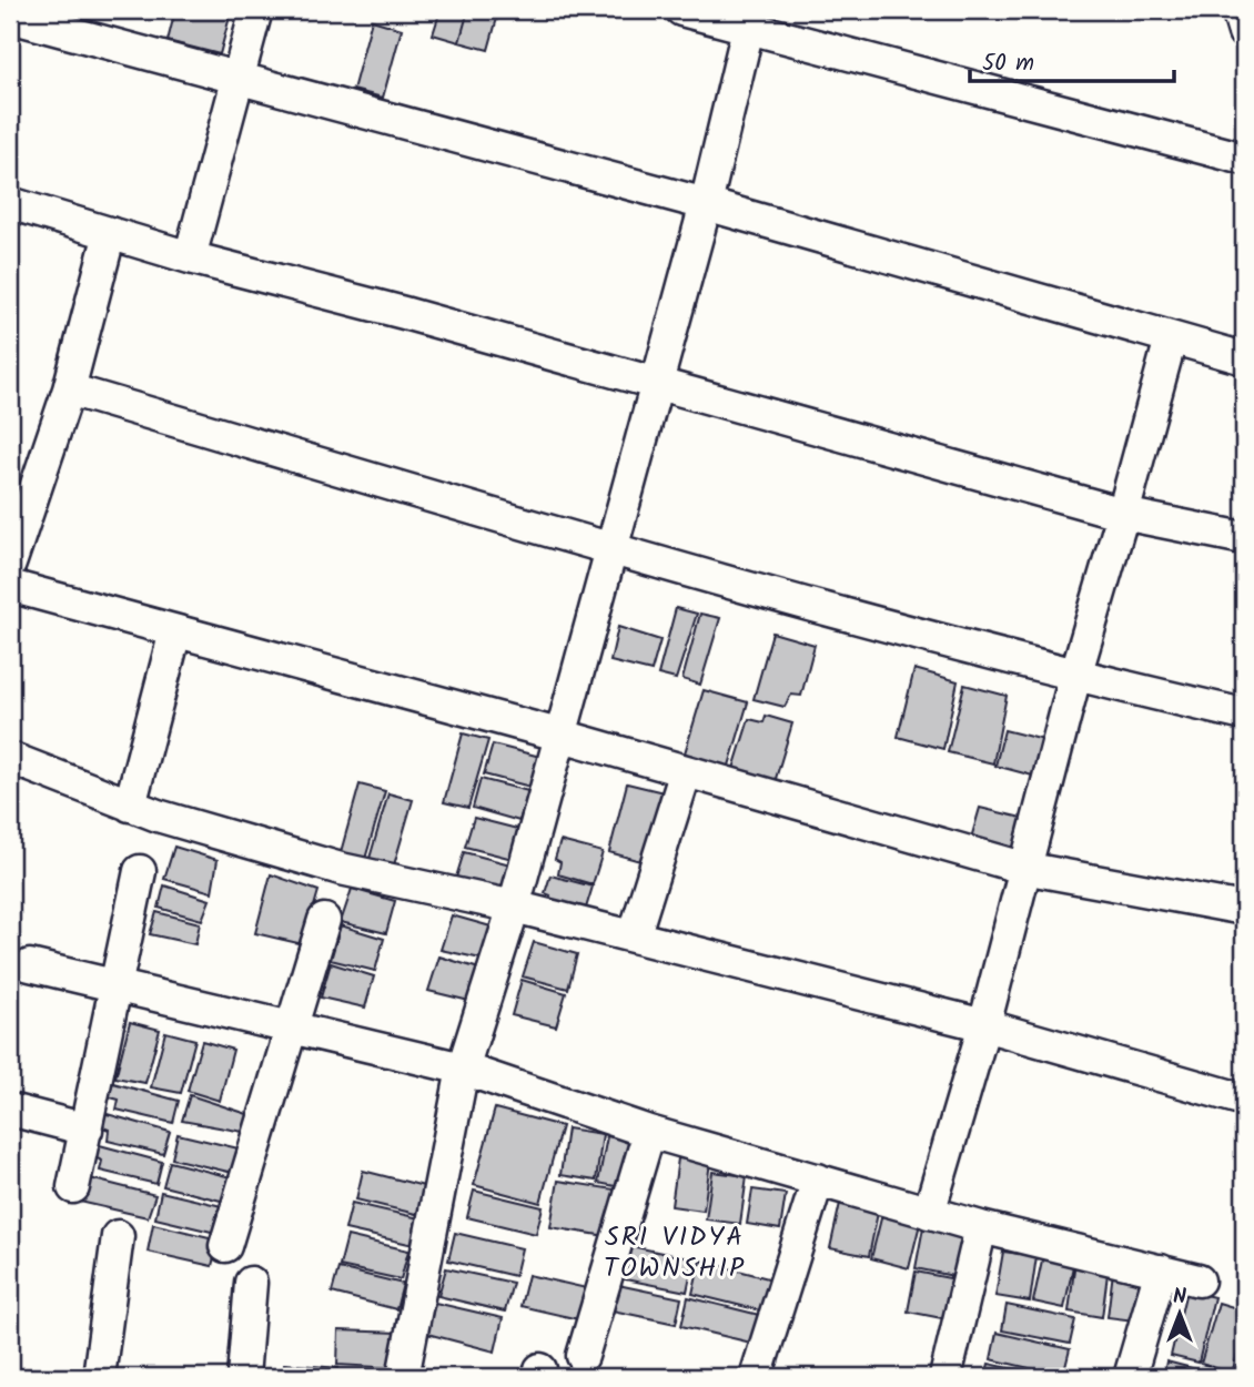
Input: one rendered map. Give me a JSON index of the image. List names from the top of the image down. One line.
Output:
{"districts":["SRI VIDYA TOWNSHIP"],"scale_bar":"50 m","north":"top"}
